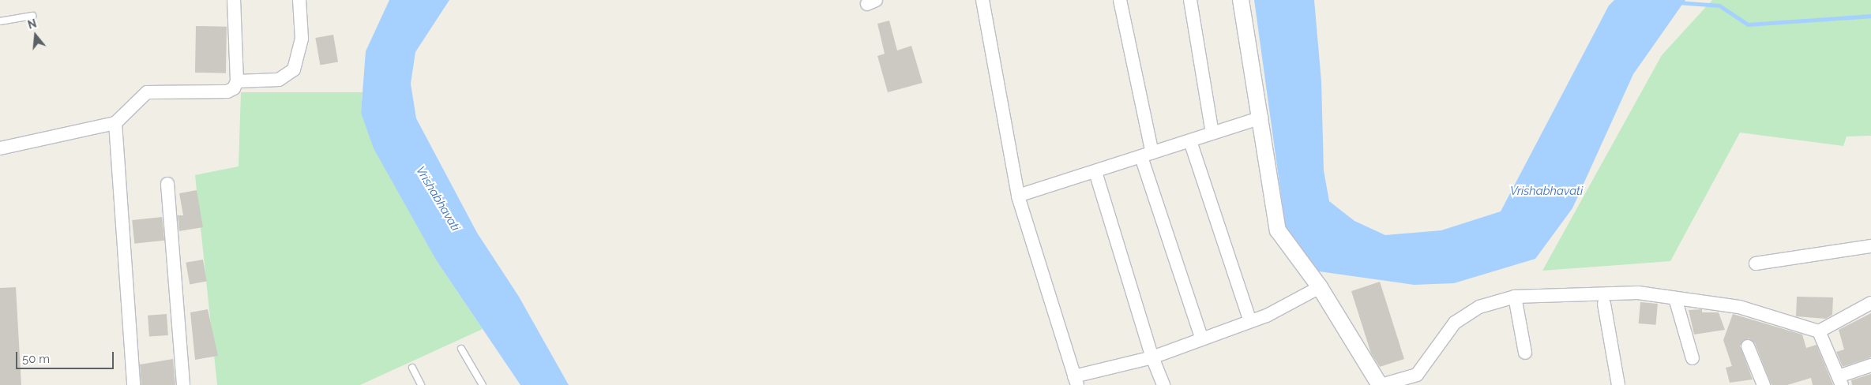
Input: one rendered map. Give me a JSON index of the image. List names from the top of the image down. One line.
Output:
{"water":["Vrishabhavati"],"scale_bar":"50 m","north":"top"}
